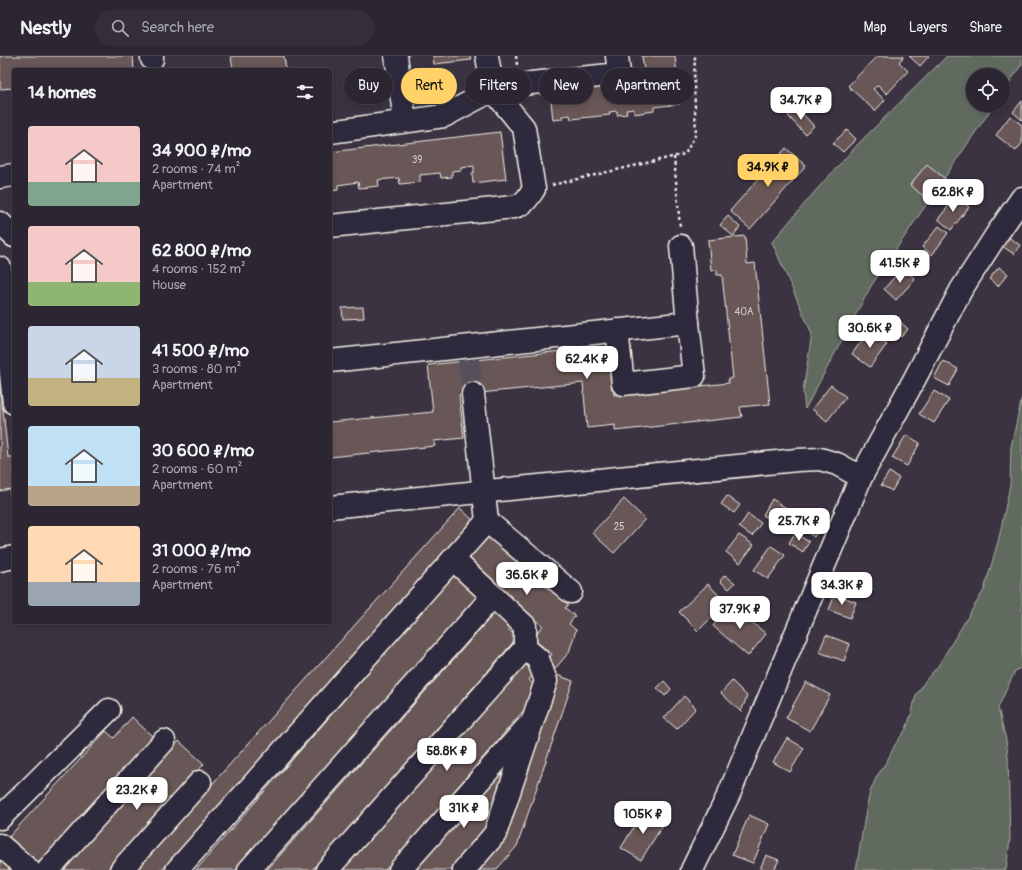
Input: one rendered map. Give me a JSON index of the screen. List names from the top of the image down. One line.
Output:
{"house_numbers":["39","40А","25"],"page":{"header":"Nestly","search":"Search here","nav":["Map","Layers","Share"],"chip":["Buy","Rent","Filters","New","Apartment"],"heading":"14 homes","price":["34.7K ₽","34.9K ₽","62.8K ₽","41.5K ₽","30.6K ₽","62.4K ₽","25.7K ₽","36.6K ₽","34.3K ₽","37.9K ₽","58.8K ₽","23.2K ₽","31K ₽","105K ₽"],"list":[{"name":"34 900 ₽/mo","note":"2 rooms · 74 m² · Apartment"},{"name":"62 800 ₽/mo","note":"4 rooms · 152 m² · House"},{"name":"41 500 ₽/mo","note":"3 rooms · 80 m² · Apartment"},{"name":"30 600 ₽/mo","note":"2 rooms · 60 m² · Apartment"},{"name":"31 000 ₽/mo","note":"2 rooms · 76 m² · Apartment"}]}}
